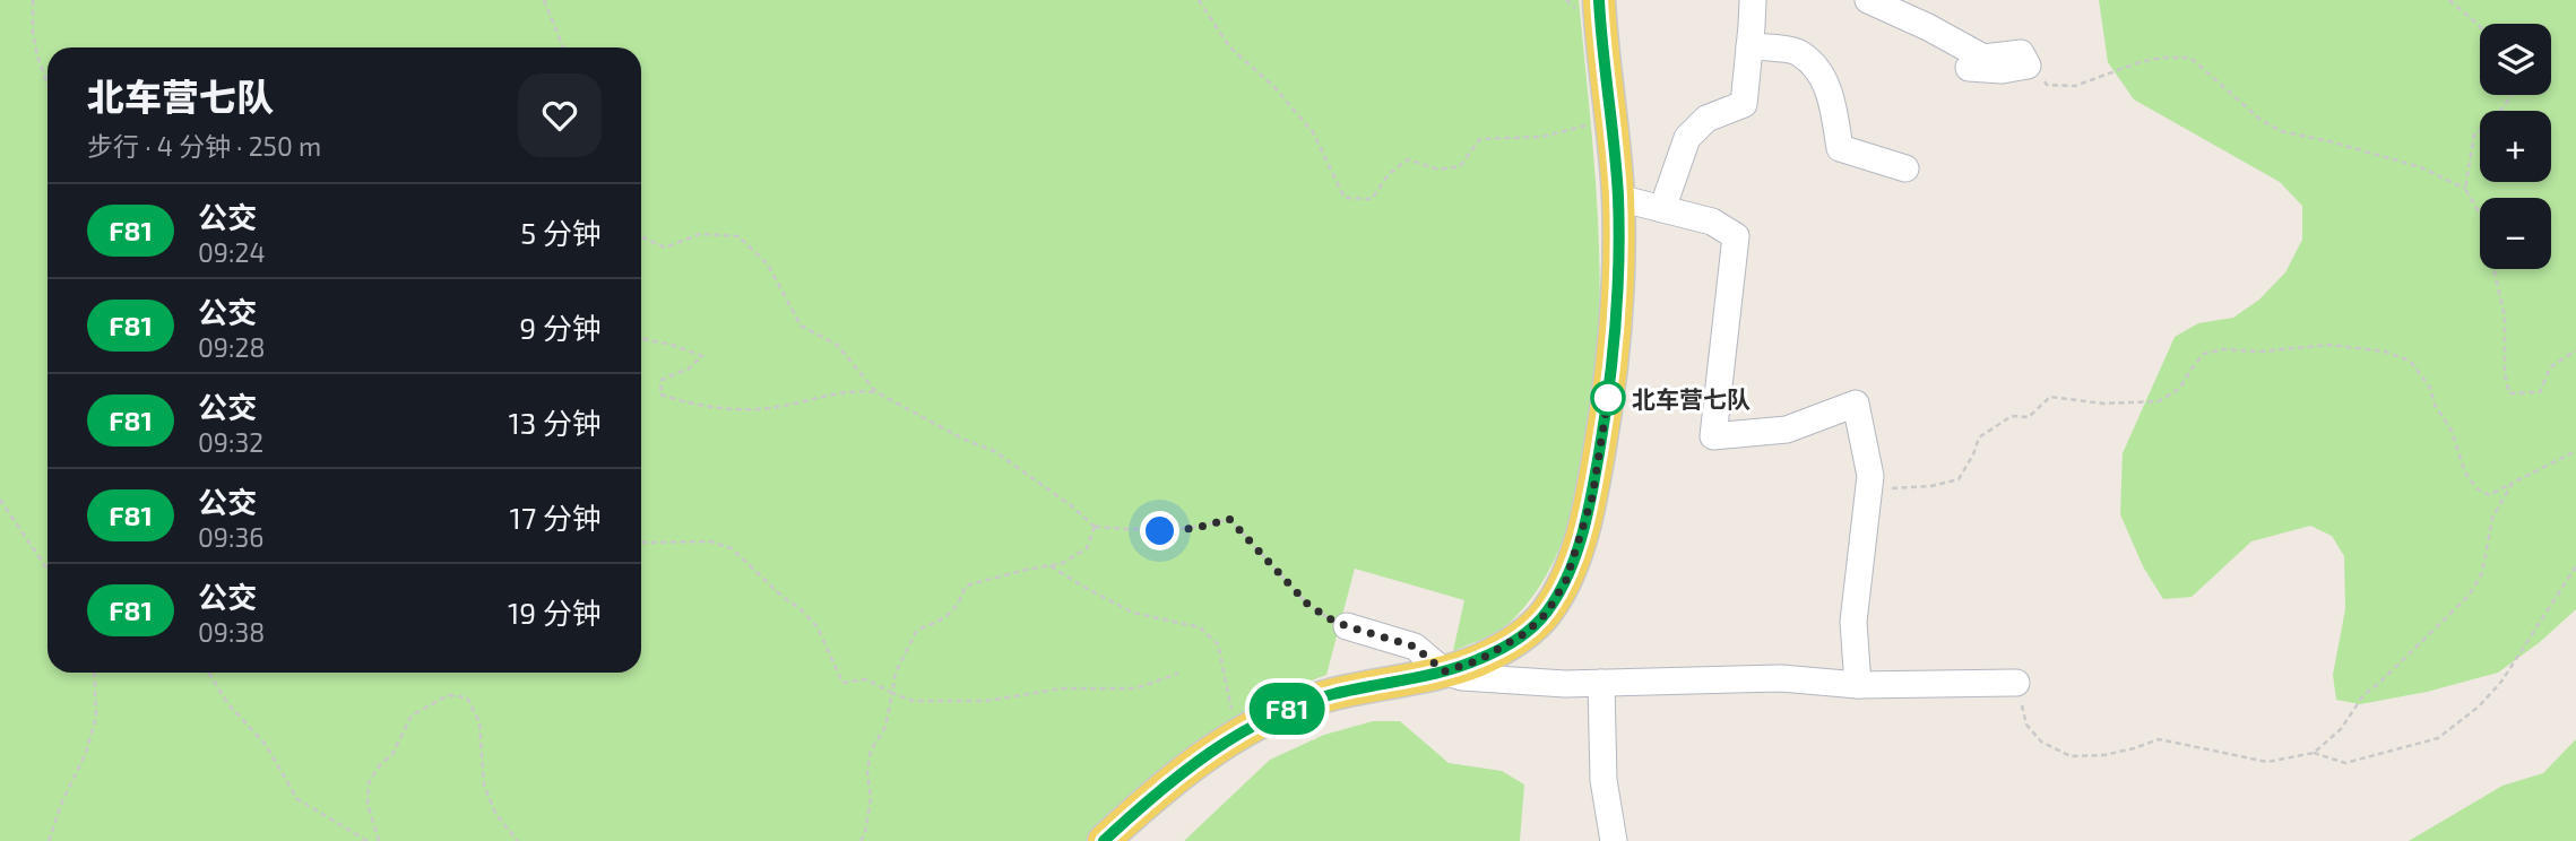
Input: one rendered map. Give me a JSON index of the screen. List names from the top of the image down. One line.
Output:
{"places":["北车营七队"],"lines":["bus line F81"],"page":{"on_map":"F81","map_buttons":["+","−"],"heading":["北车营七队","步行 · 4 分钟 · 250 m"],"list":[{"mark":"F81","name":"公交","note":"09:24","value":"5 分钟"},{"mark":"F81","name":"公交","note":"09:28","value":"9 分钟"},{"mark":"F81","name":"公交","note":"09:32","value":"13 分钟"},{"mark":"F81","name":"公交","note":"09:36","value":"17 分钟"},{"mark":"F81","name":"公交","note":"09:38","value":"19 分钟"}]}}
